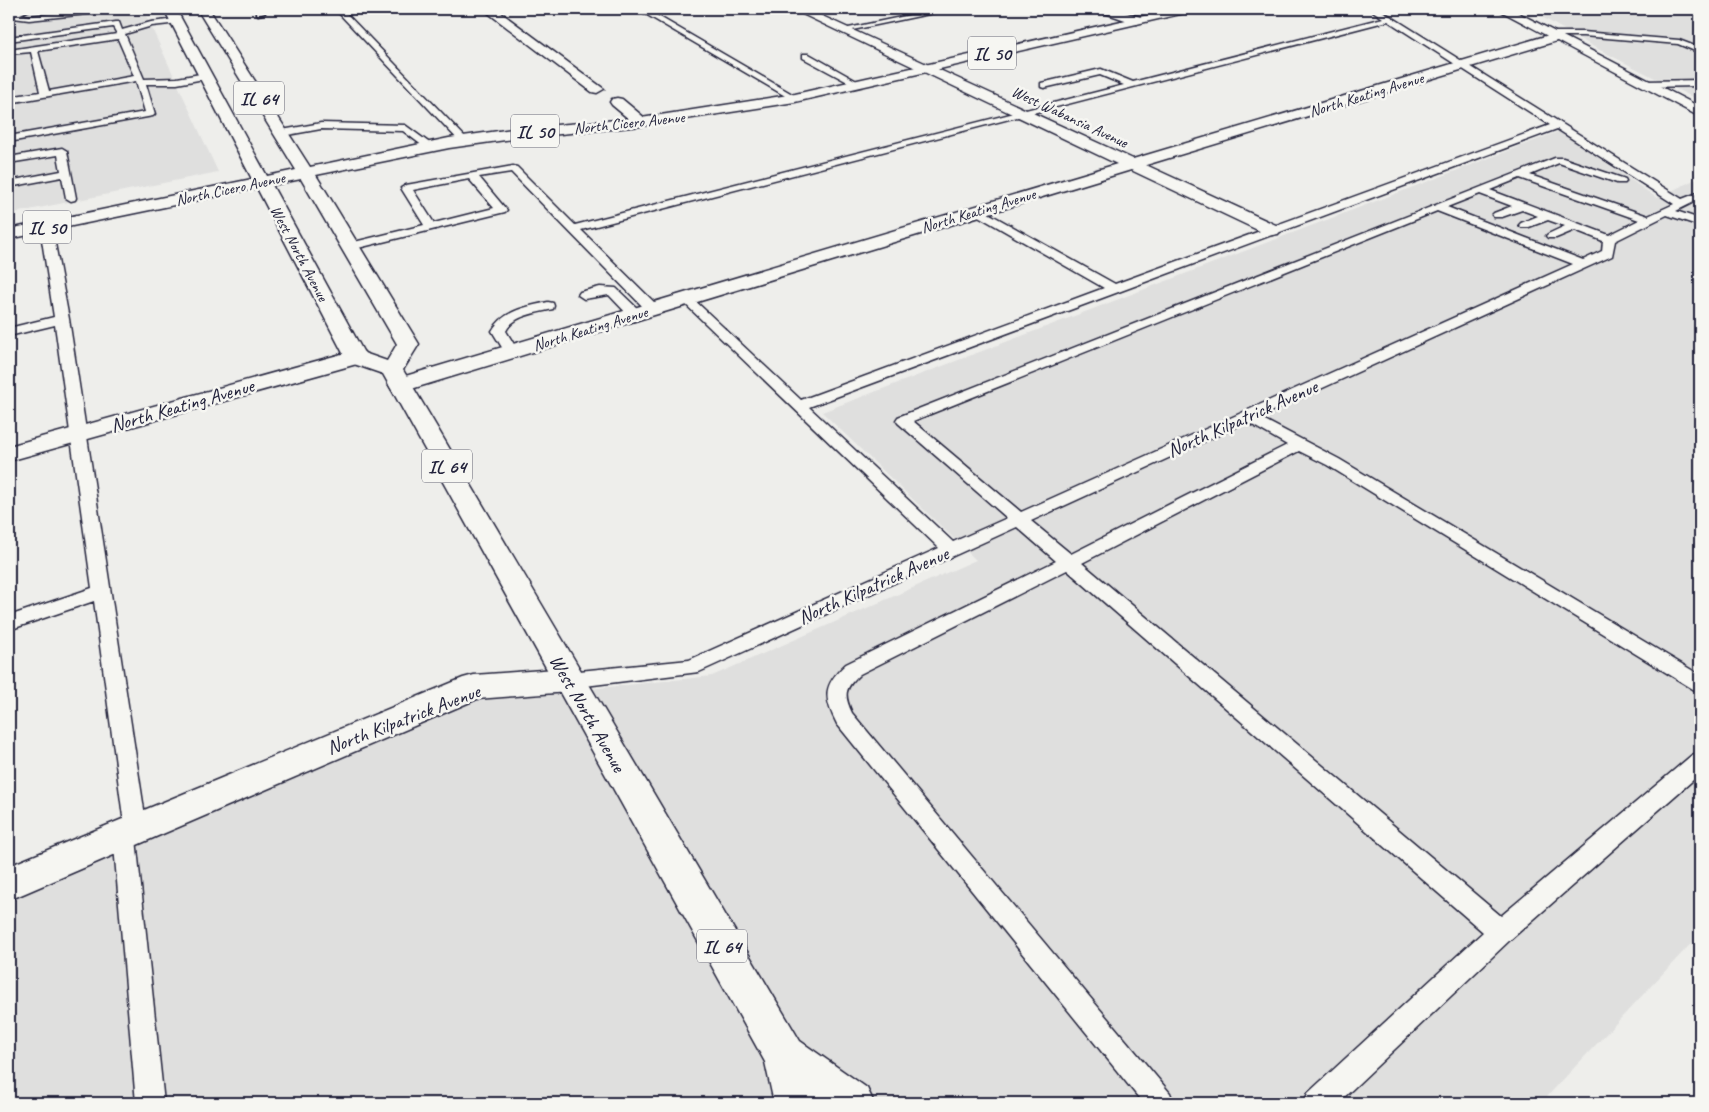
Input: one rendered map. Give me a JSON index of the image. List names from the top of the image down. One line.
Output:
{"streets":{"main road":["IL 50","North Keating Avenue","IL 64","West Wabansia Avenue","North Cicero Avenue","West North Avenue","North Kilpatrick Avenue"]},"crossings":[["North Keating Avenue","IL 64"],["North Keating Avenue","West Wabansia Avenue"],["North Keating Avenue","West North Avenue"],["IL 64","North Cicero Avenue"],["IL 64","West North Avenue"],["West Wabansia Avenue","North Cicero Avenue"],["North Cicero Avenue","West North Avenue"],["West North Avenue","North Kilpatrick Avenue"]]}
